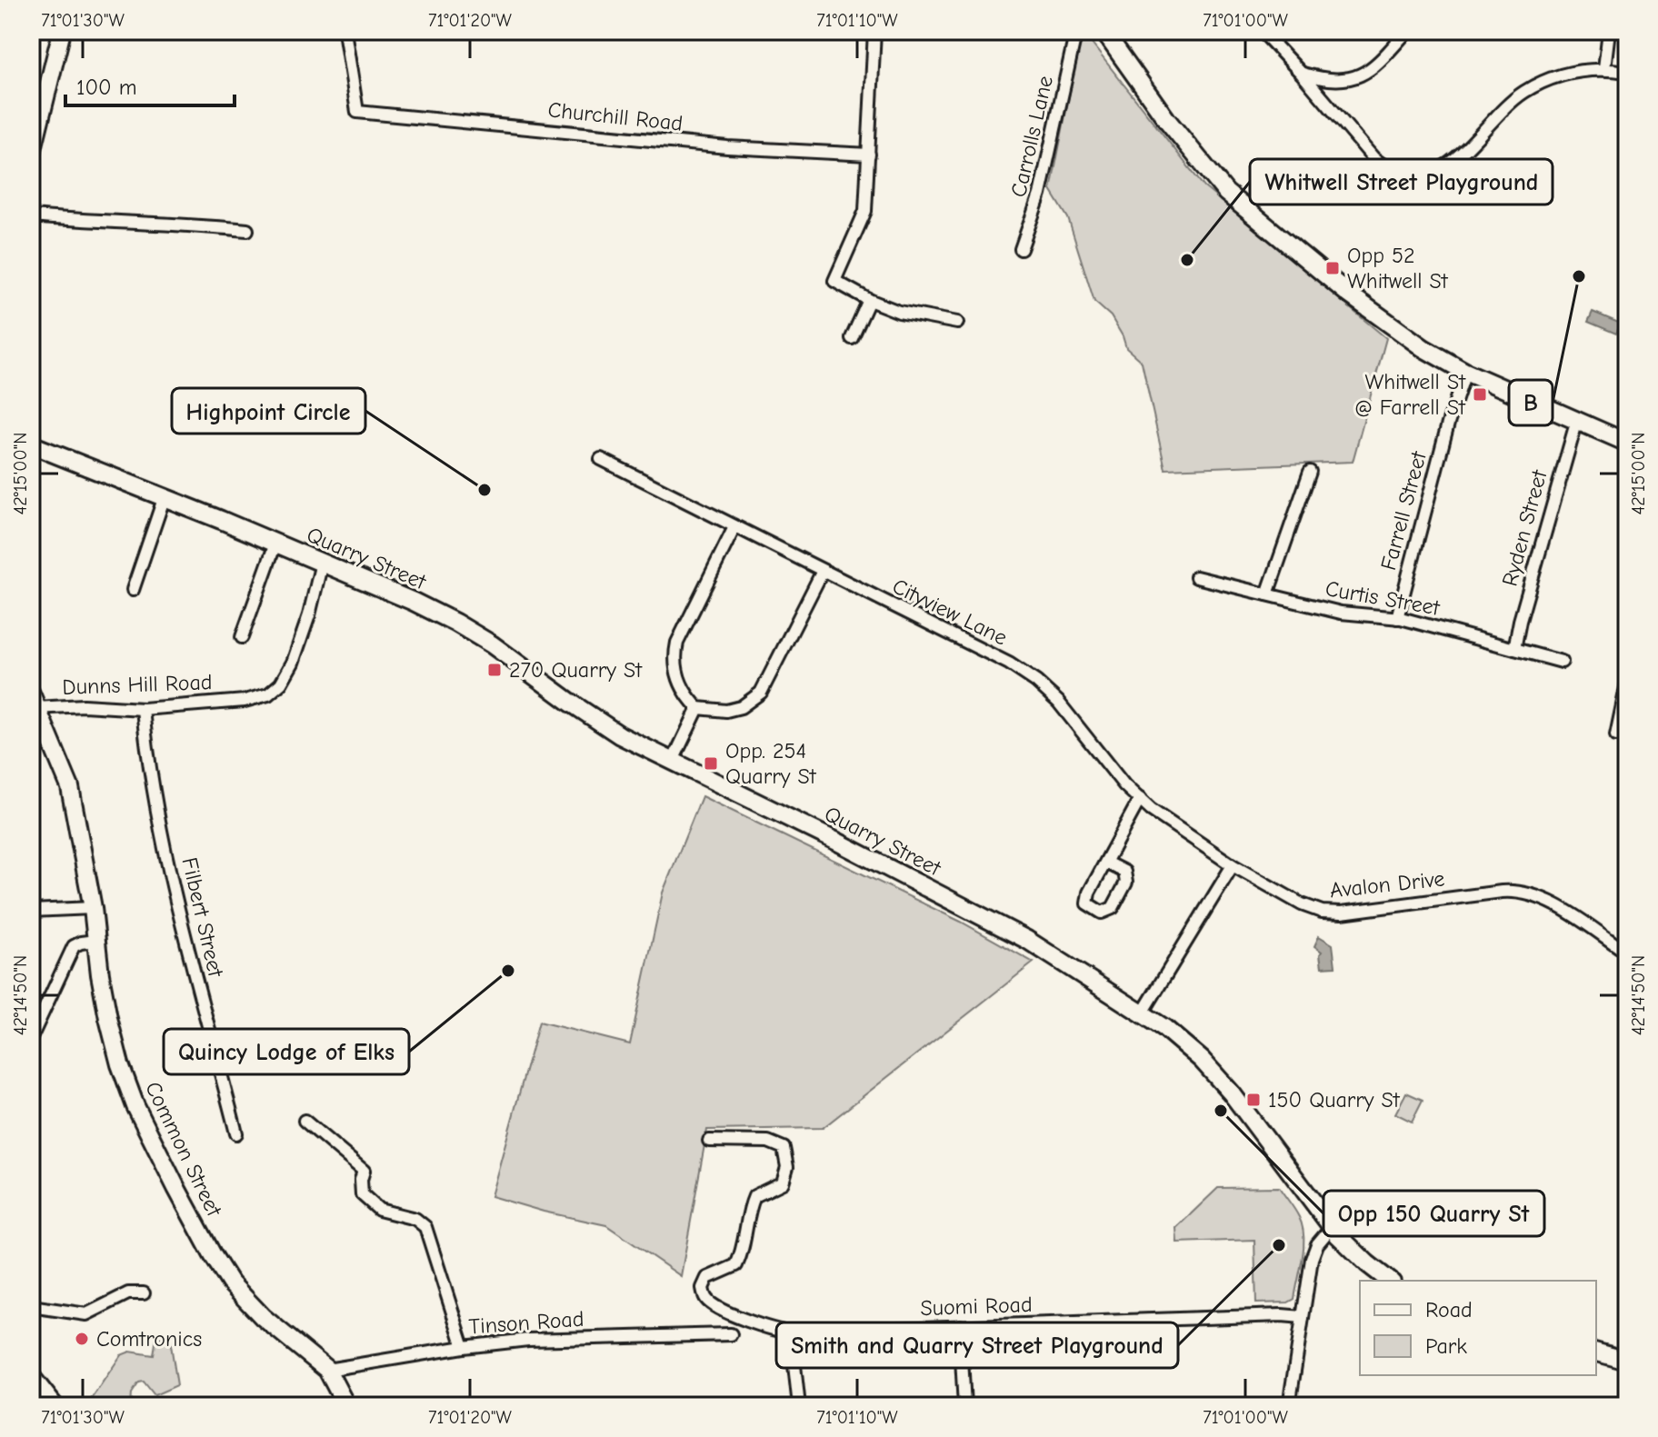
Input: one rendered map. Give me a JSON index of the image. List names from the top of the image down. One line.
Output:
{"streets":{"main road":["Quarry Street","Common Street"],"street":["Churchill Road","Carrolls Lane","Farrell Street","Ryden Street","Curtis Street","Cityview Lane","Dunns Hill Road","Avalon Drive","Filbert Street","Suomi Road","Tinson Road"]},"crossings":[["Farrell Street","Curtis Street"],["Ryden Street","Curtis Street"],["Quarry Street","Dunns Hill Road"],["Cityview Lane","Avalon Drive"],["Dunns Hill Road","Filbert Street"],["Dunns Hill Road","Common Street"],["Common Street","Tinson Road"]],"places":{"other":["Whitwell Street Playground","B","Highpoint Circle","Quincy Lodge of Elks","Opp 150 Quarry St","Smith and Quarry Street Playground","Comtronics"],"transit":["Opp 52 Whitwell St","Whitwell St @ Farrell St","270 Quarry St","Opp. 254 Quarry St","150 Quarry St"]},"legend":["Road","Park"],"scale_bar":"100 m","coordinates":["71°01'30\"W","71°01'20\"W","71°01'10\"W","71°01'00\"W","42°15'00\"N","42°14'50\"N"]}
